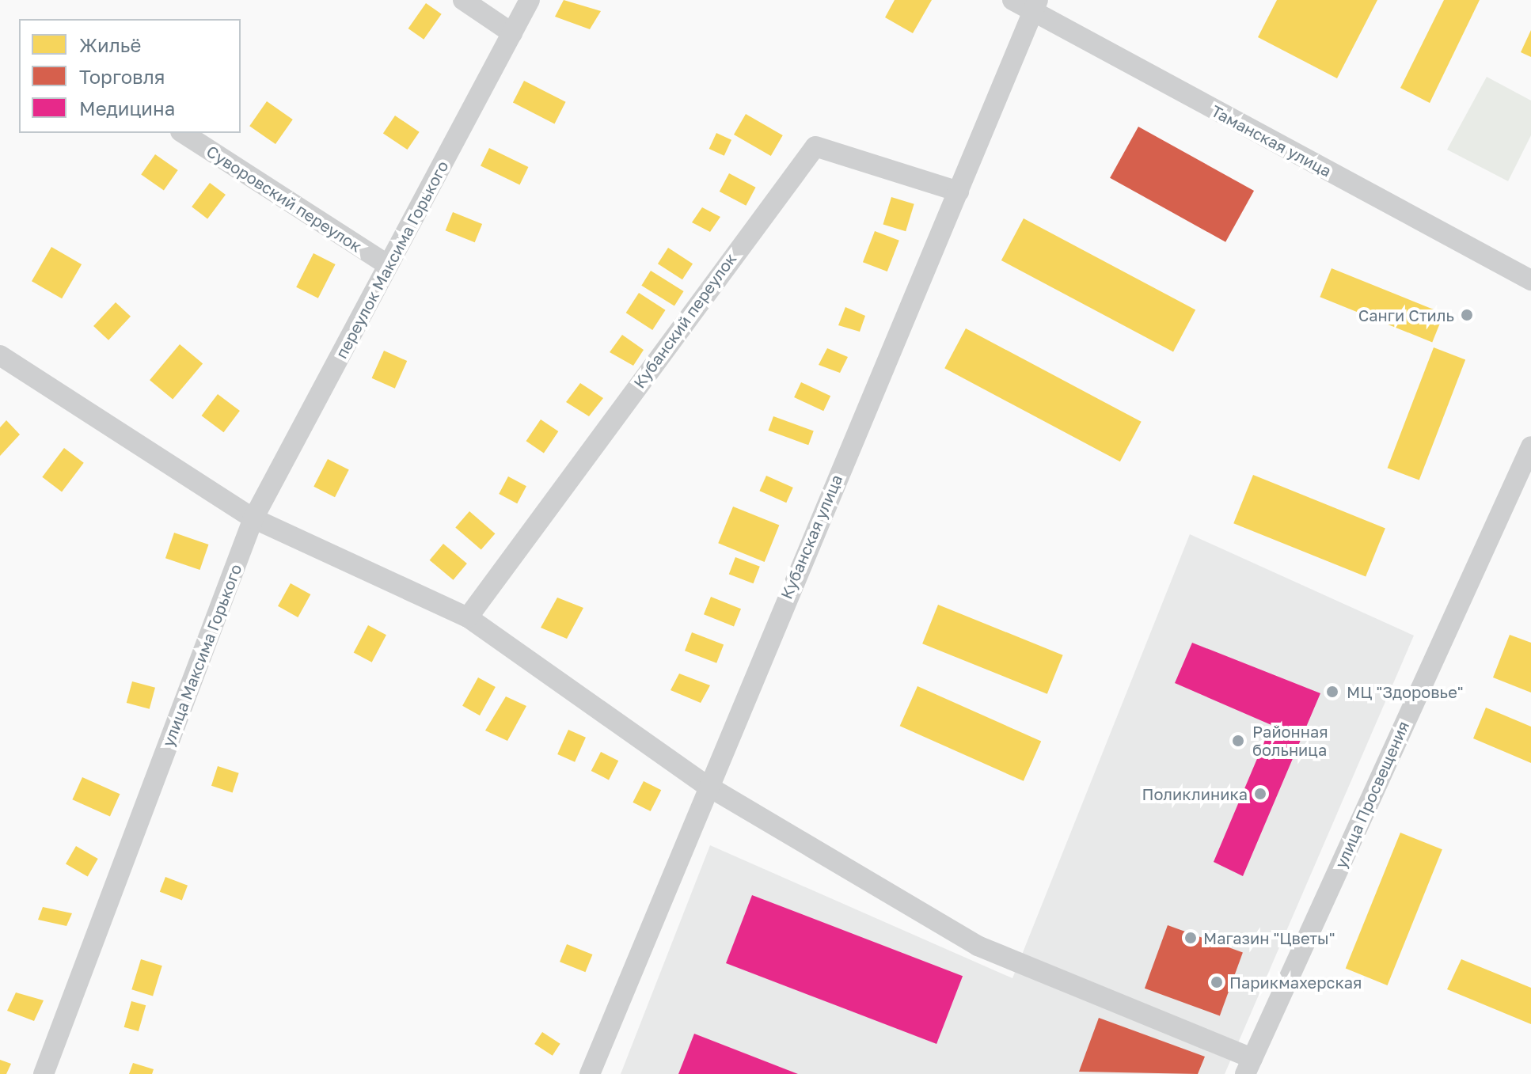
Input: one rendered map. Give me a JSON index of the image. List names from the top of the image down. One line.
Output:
{"streets":{"street":["Таманская улица","Суворовский переулок","переулок Максима Горького","Кубанский переулок","Кубанская улица","улица Максима Горького","улица Просвещения"]},"crossings":[["Таманская улица","Кубанская улица"],["Суворовский переулок","переулок Максима Горького"],["переулок Максима Горького","улица Максима Горького"],["Кубанский переулок","Кубанская улица"]],"places":["Санги Стиль","МЦ \"Здоровье\"","Районная больница","Поликлиника","Магазин \"Цветы\"","Парикмахерская"],"legend":["Жильё","Торговля","Медицина"]}
